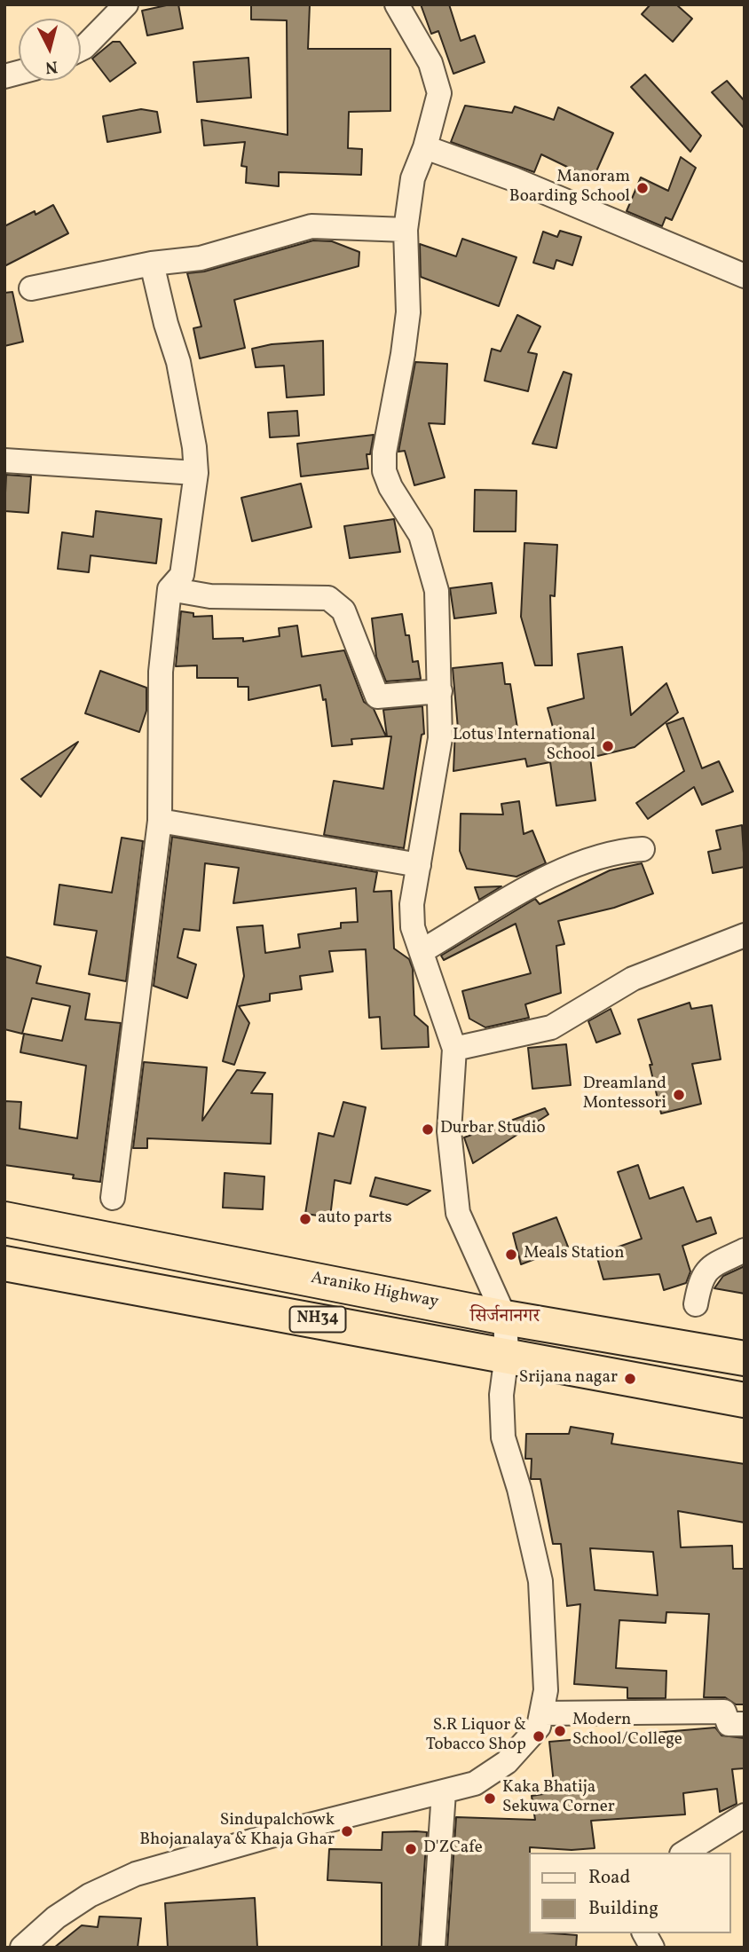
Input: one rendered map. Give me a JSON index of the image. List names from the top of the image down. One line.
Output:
{"streets":{"highway":["Araniko Highway","NH34"]},"districts":["सिर्जनानगर"],"places":["Manoram Boarding School","Lotus International School","Dreamland Montessori","Durbar Studio","auto parts","Meals Station","Srijana nagar","Modern School/College","S.R Liquor & Tobacco Shop","Kaka Bhatija Sekuwa Corner","Sindupalchowk Bhojanalaya & Khaja Ghar","D'ZCafe"],"legend":["Road","Building"],"north":"bottom"}
